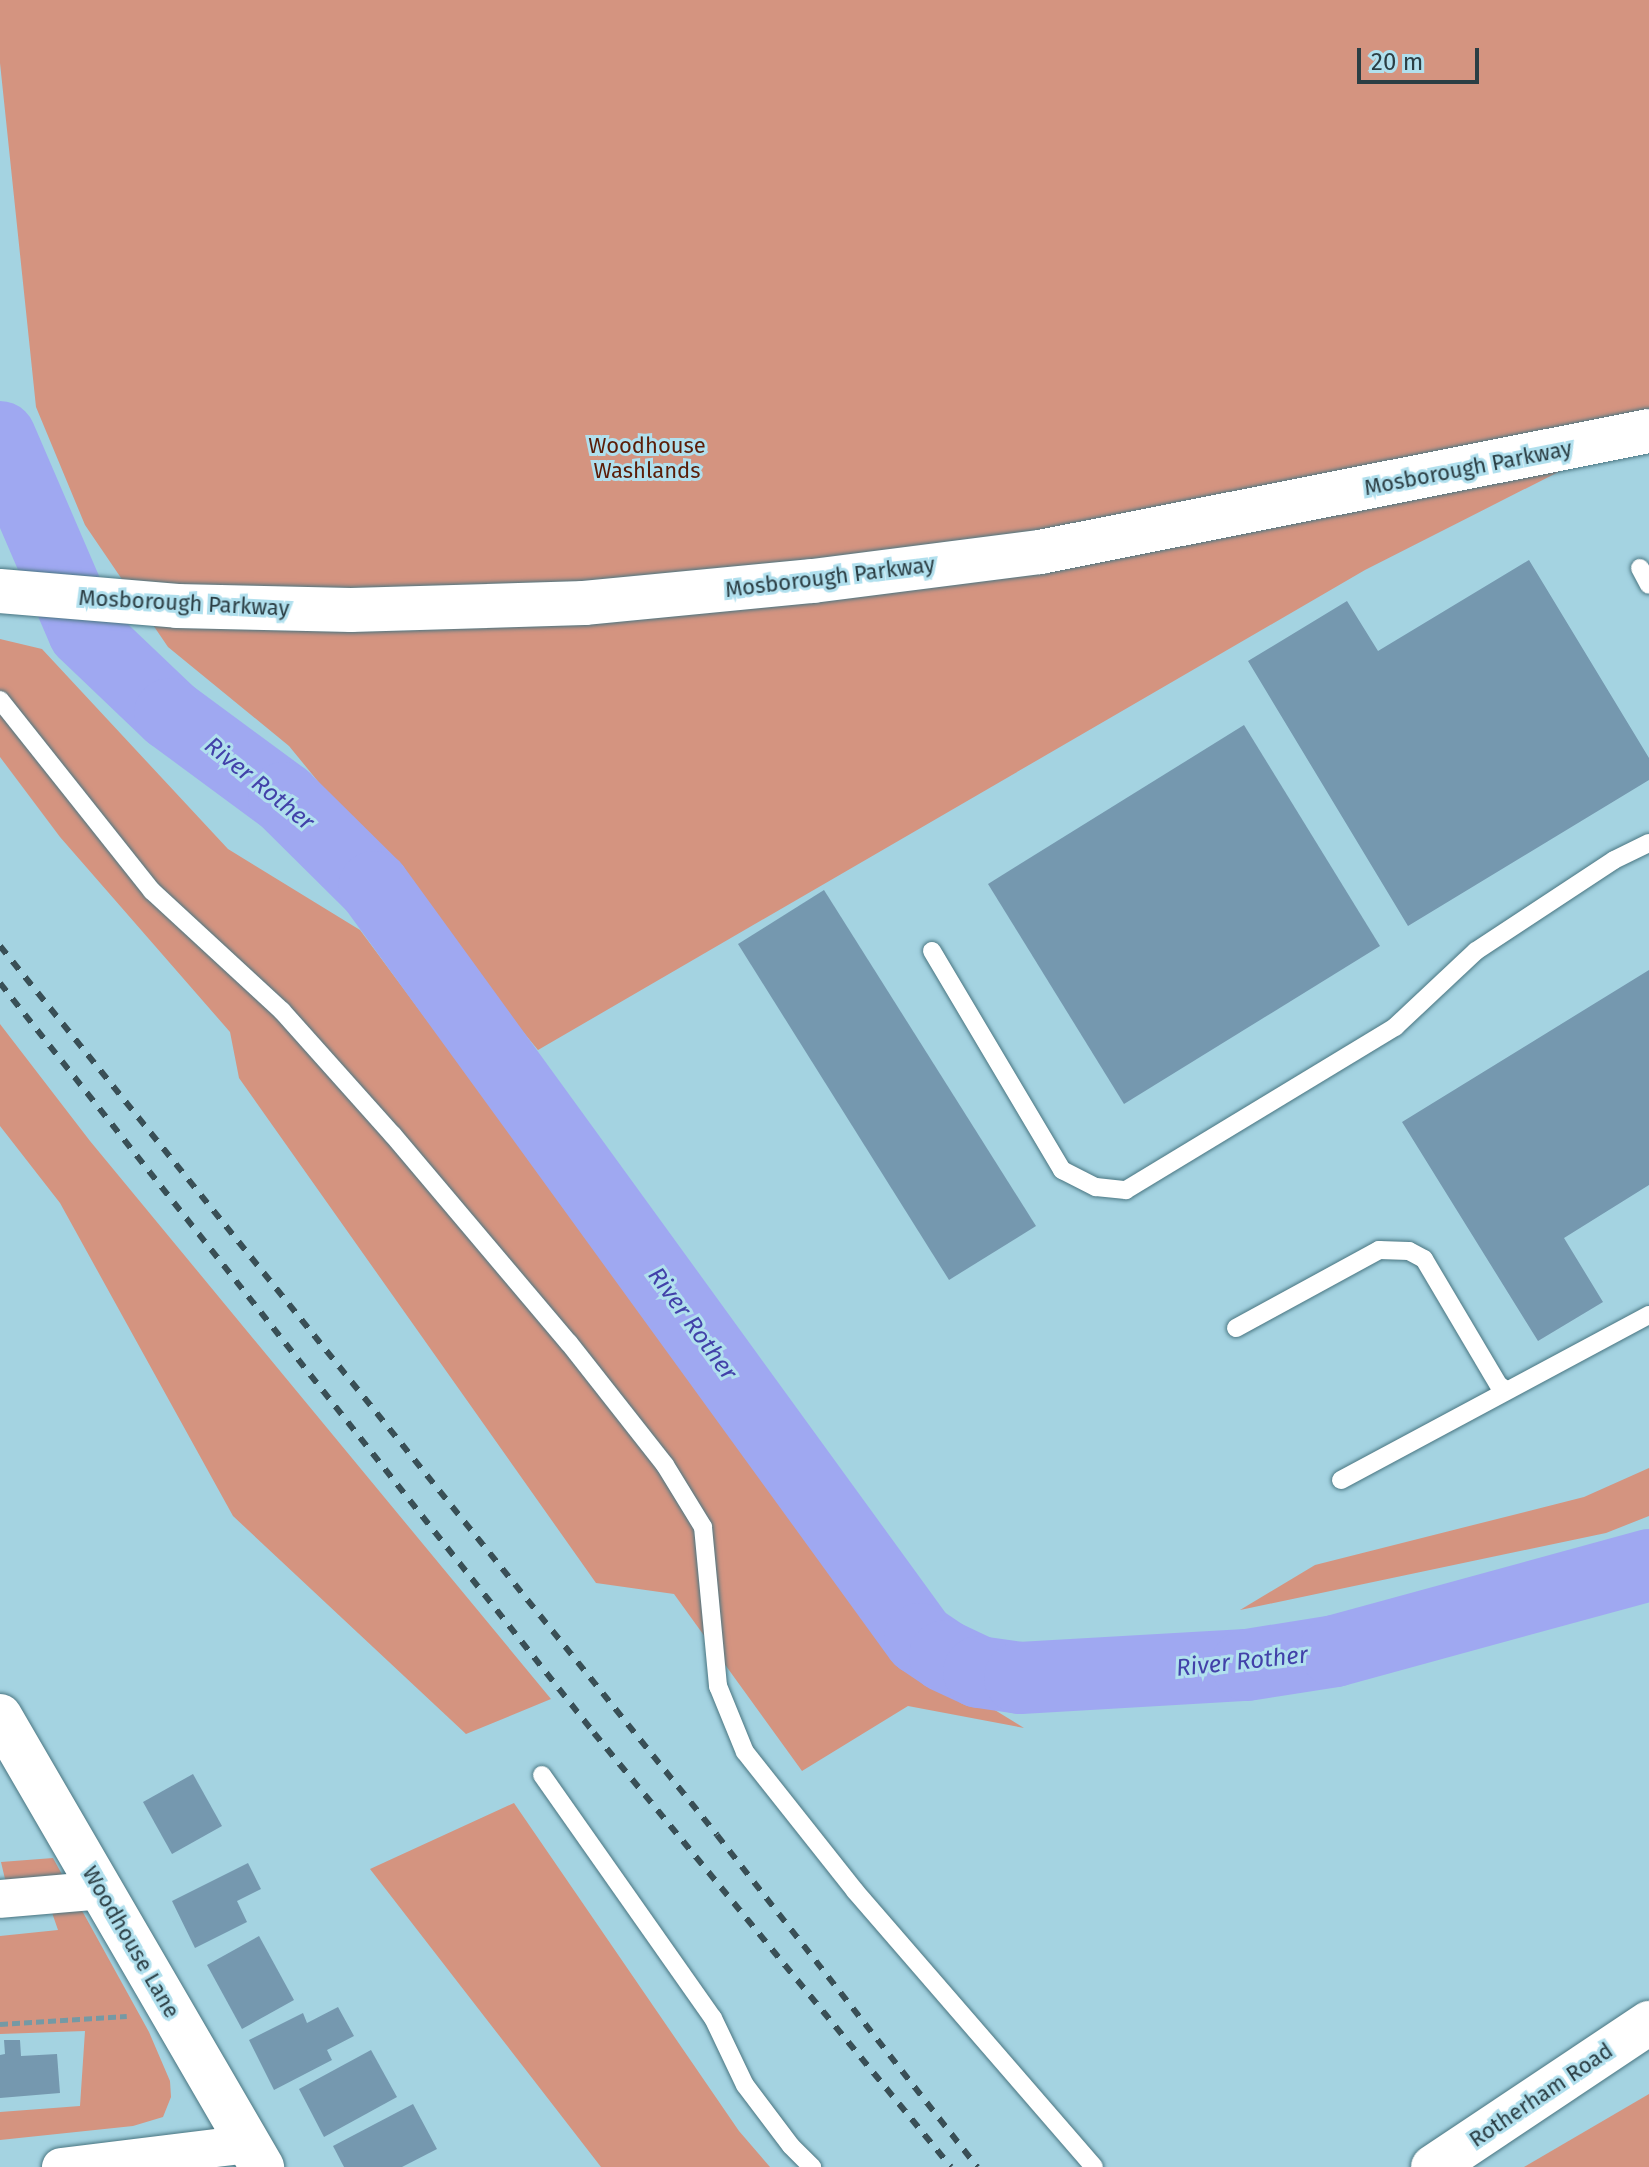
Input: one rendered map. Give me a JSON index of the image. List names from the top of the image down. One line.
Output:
{"streets":{"main road":["Mosborough Parkway","Woodhouse Lane","Rotherham Road"]},"water":["River Rother"],"parks":["Woodhouse Washlands"],"scale_bar":"20 m"}
